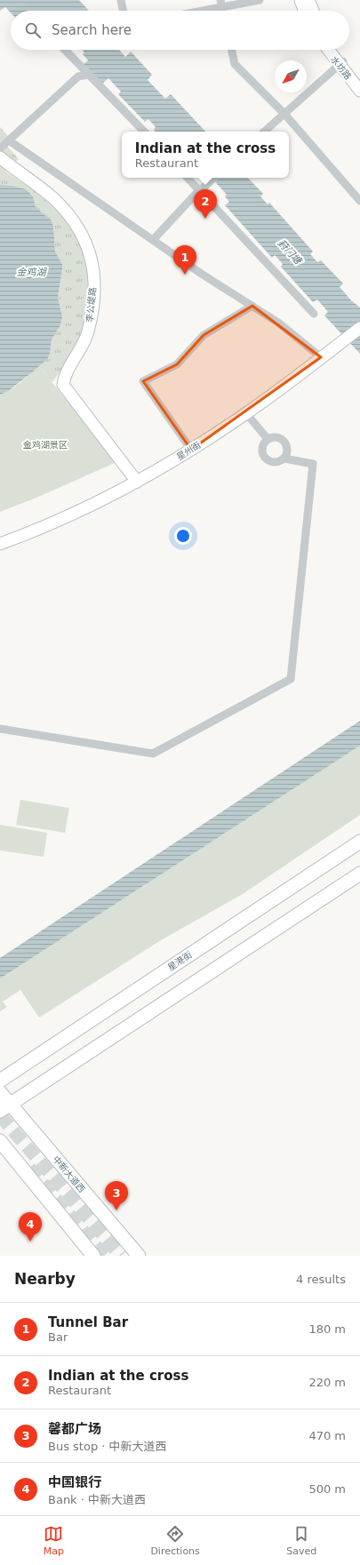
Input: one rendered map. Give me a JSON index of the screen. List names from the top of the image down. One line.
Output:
{"streets":{"main road":["星港街","中新大道西"],"street":["水坊路","李公堤路","星州街"]},"crossings":[["李公堤路","星州街"]],"water":["葑门塘","金鸡湖"],"parks":["金鸡湖景区"],"north":"bottom left","page":{"search":"Search here","popup":["Indian at the cross","Restaurant"],"pins":["2","1","3","4"],"heading":["Nearby","4 results"],"list":[{"mark":"1","name":"Tunnel Bar","note":"Bar","value":"180 m"},{"mark":"2","name":"Indian at the cross","note":"Restaurant","value":"220 m"},{"mark":"3","name":"馨都广场","note":"Bus stop · 中新大道西","value":"470 m"},{"mark":"4","name":"中国银行","note":"Bank · 中新大道西","value":"500 m"}],"nav":["Map","Directions","Saved"]}}
